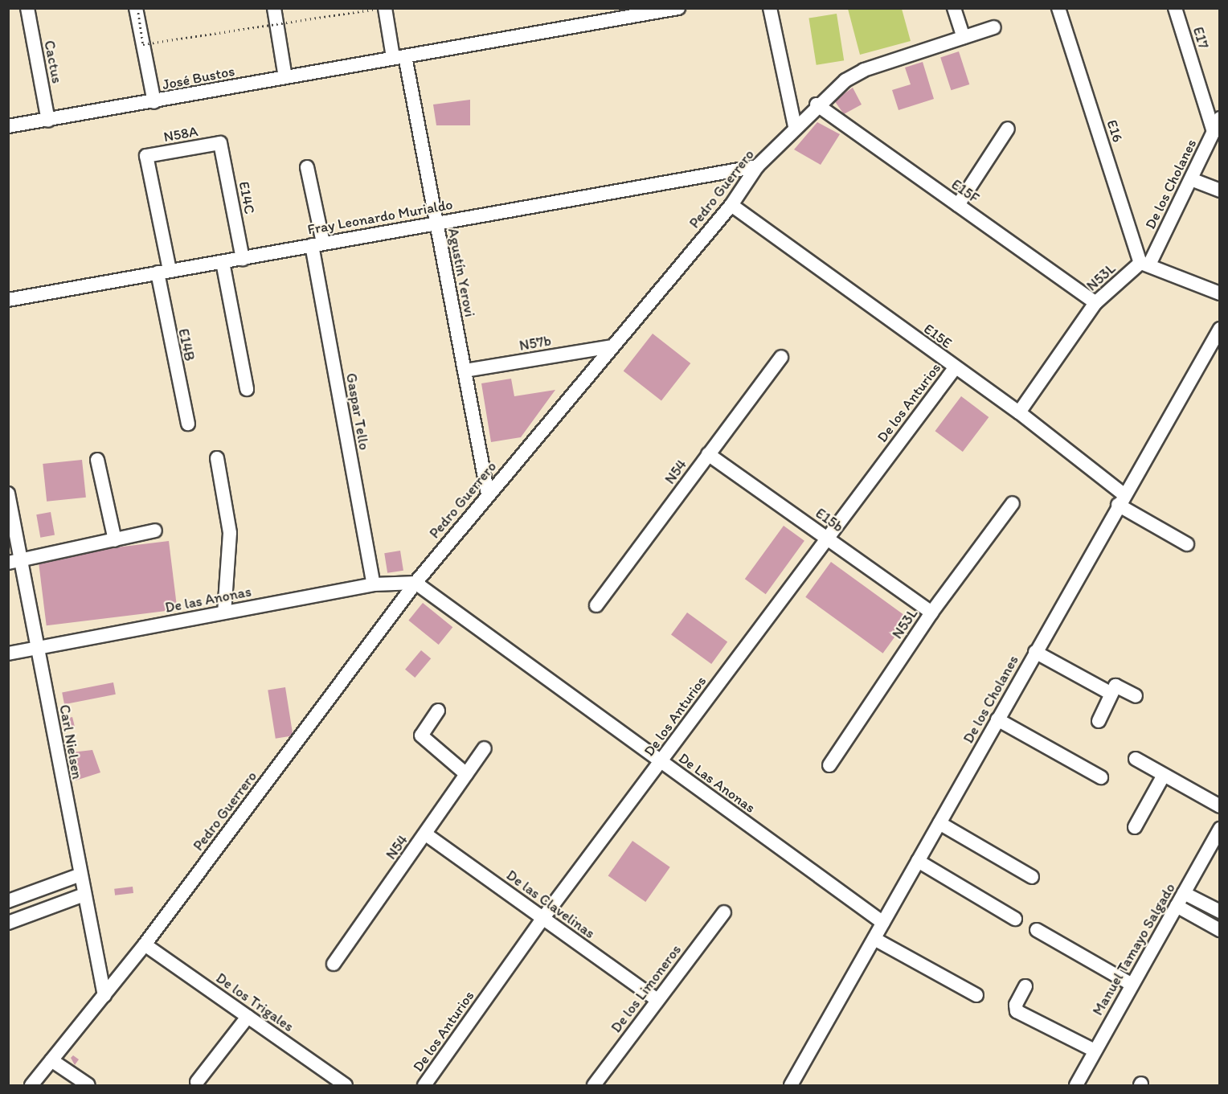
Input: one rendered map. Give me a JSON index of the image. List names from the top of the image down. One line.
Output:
{"streets":{"street":["E17","Cactus","José Bustos","E16","N58A","De los Cholanes","Pedro Guerrero","E15F","E14C","Fray Leonardo Murialdo","Agustín Yerovi","N53L","E15E","N57b","E14B","De los Anturios","Gaspar Tello","N54","E15b","De las Anonas","Carl Nielsen","De Las Anonas","De las Clavelinas","Manuel Tamayo Salgado","De los Limoneros","De los Trigales"]},"crossings":[["E17","De los Cholanes"],["Cactus","José Bustos"],["José Bustos","Agustín Yerovi"],["E16","De los Cholanes"],["E16","N53L"],["N58A","E14C"],["N58A","E14B"],["De los Cholanes","N53L"],["De los Cholanes","E15E"],["De los Cholanes","De Las Anonas"],["Pedro Guerrero","E15F"],["Pedro Guerrero","Fray Leonardo Murialdo"],["Pedro Guerrero","Agustín Yerovi"],["Pedro Guerrero","E15E"],["Pedro Guerrero","N57b"],["Pedro Guerrero","De las Anonas"],["Pedro Guerrero","Carl Nielsen"],["Pedro Guerrero","De Las Anonas"],["Pedro Guerrero","De los Trigales"],["E15F","N53L"],["E14C","Fray Leonardo Murialdo"],["Fray Leonardo Murialdo","Agustín Yerovi"],["Fray Leonardo Murialdo","E14B"],["Fray Leonardo Murialdo","Gaspar Tello"],["Agustín Yerovi","N57b"],["N53L","E15E"],["N53L","E15b"],["E15E","De los Anturios"],["De los Anturios","E15b"],["De los Anturios","De Las Anonas"],["De los Anturios","De las Clavelinas"],["Gaspar Tello","De las Anonas"],["N54","E15b"],["N54","De las Clavelinas"],["De las Anonas","Carl Nielsen"],["De las Anonas","De Las Anonas"],["De las Clavelinas","De los Limoneros"]]}
